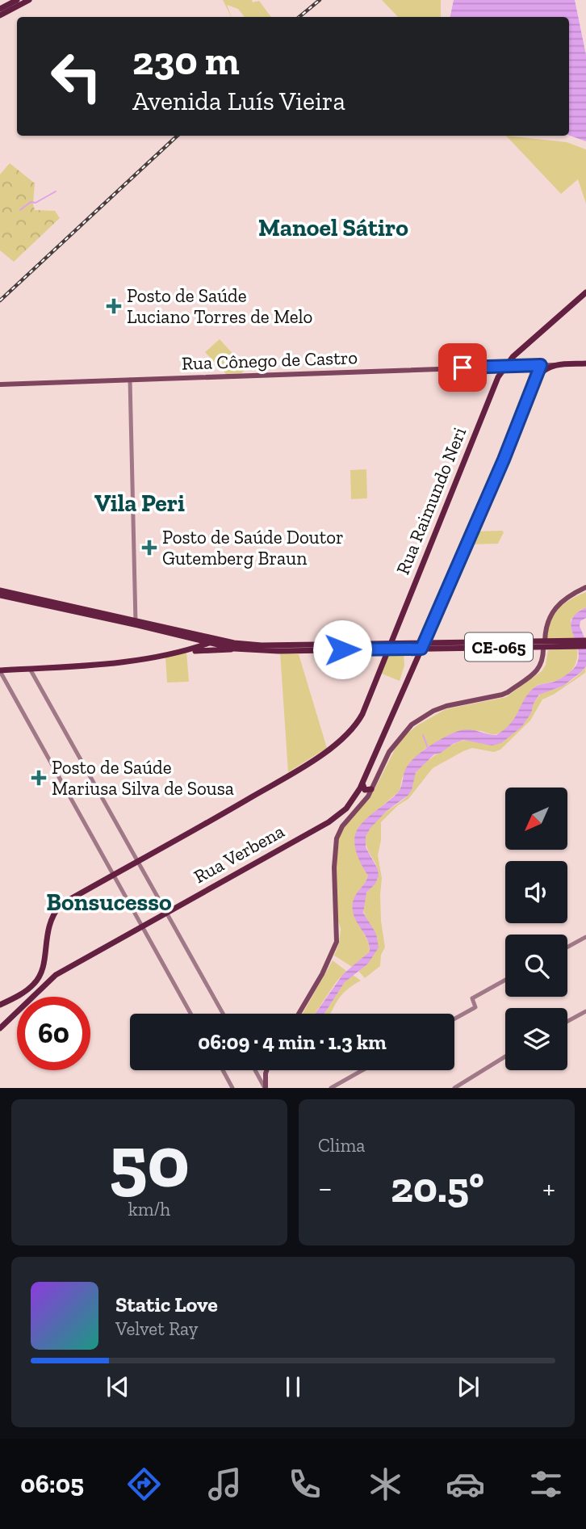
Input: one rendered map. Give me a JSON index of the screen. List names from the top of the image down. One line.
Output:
{"streets":{"main road":["Rua Cônego de Castro","Rua Raimundo Neri","CE-065","Rua Verbena"]},"crossings":[["Rua Cônego de Castro","Rua Raimundo Neri"]],"districts":["Manoel Sátiro","Vila Peri","Bonsucesso"],"places":{"health":["Posto de Saúde Luciano Torres de Melo","Posto de Saúde Doutor Gutemberg Braun","Posto de Saúde Mariusa Silva de Sousa"]},"north":"bottom left","page":{"turn":["230 m","Avenida Luís Vieira"],"limit":"60","trip":"06:09 · 4 min · 1.3 km","tile":[["50","km/h"],"Clima"],"heat":["−","20.5°","+"],"song":["Static Love","Velvet Ray"],"tabs":"06:05"}}
